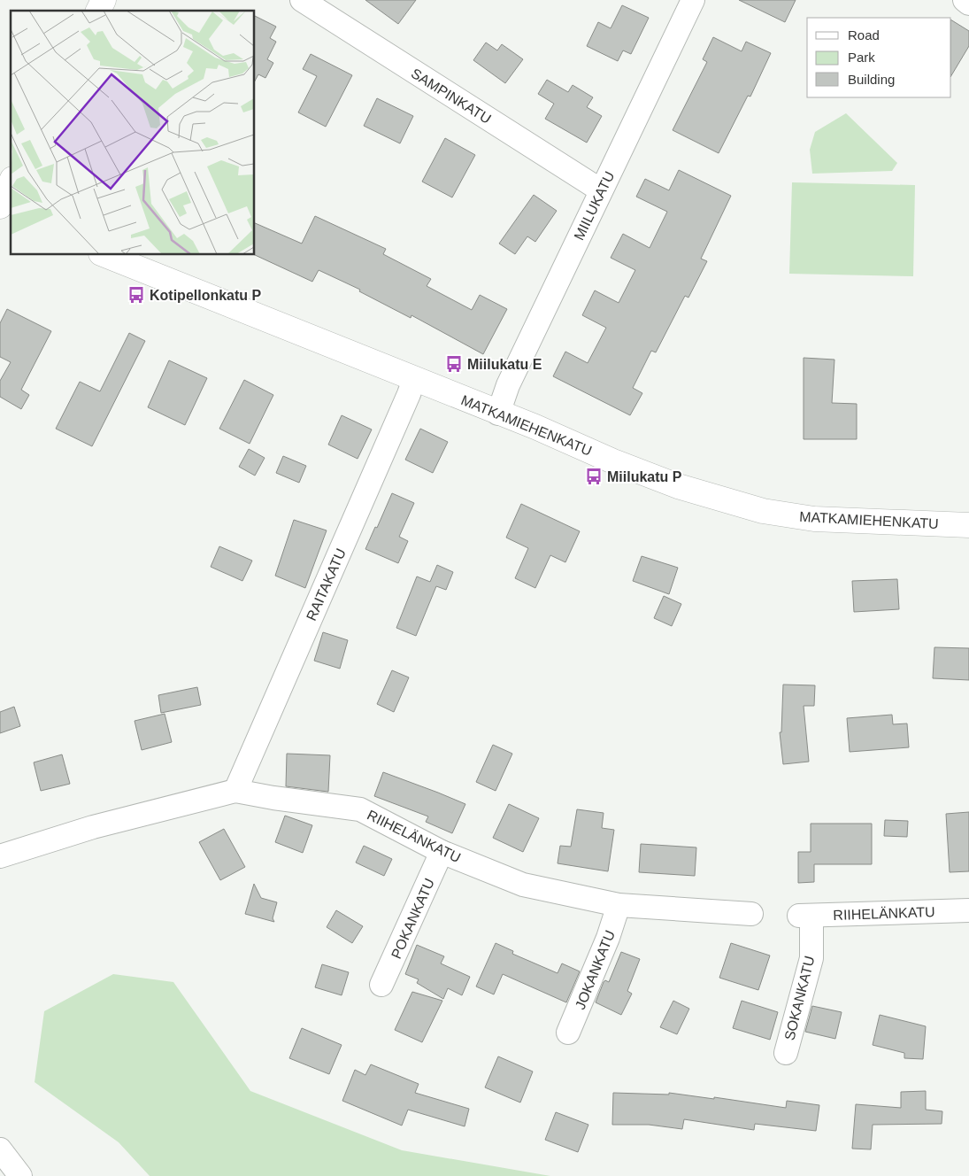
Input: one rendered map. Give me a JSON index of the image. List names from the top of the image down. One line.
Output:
{"streets":{"street":["SAMPINKATU","MIILUKATU","MATKAMIEHENKATU","RAITAKATU","RIIHELÄNKATU","POKANKATU","JOKANKATU","SOKANKATU"]},"crossings":[["SAMPINKATU","MIILUKATU"],["MIILUKATU","MATKAMIEHENKATU"],["MATKAMIEHENKATU","RAITAKATU"],["RAITAKATU","RIIHELÄNKATU"],["RIIHELÄNKATU","POKANKATU"],["RIIHELÄNKATU","JOKANKATU"],["RIIHELÄNKATU","SOKANKATU"]],"places":{"bus stop":["Kotipellonkatu P","Miilukatu E","Miilukatu P"]},"legend":["Road","Park","Building"]}
